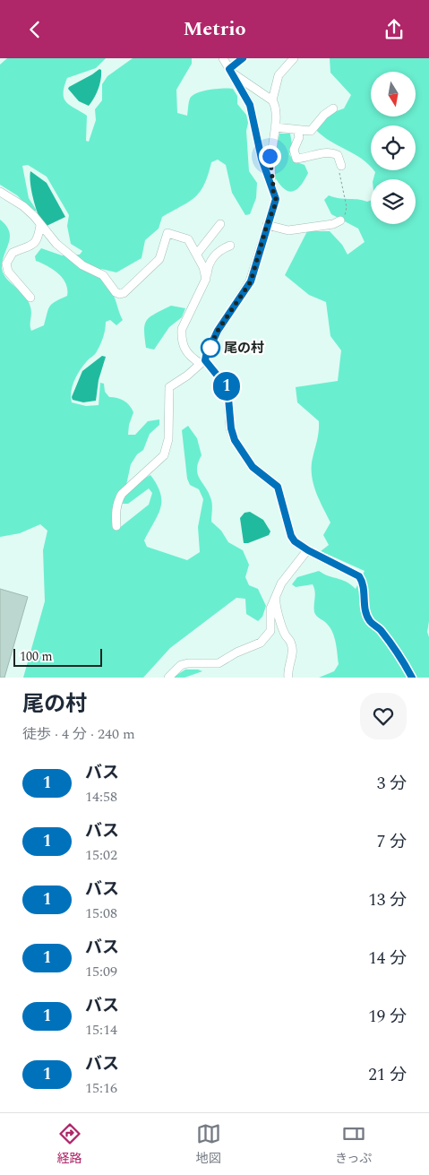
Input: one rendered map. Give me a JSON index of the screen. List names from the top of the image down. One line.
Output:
{"places":["尾の村"],"lines":["bus line 1"],"scale_bar":"100 m","north":"bottom","page":{"header":"Metrio","on_map":"1","scale":"100 m","heading":["尾の村","徒歩 · 4 分 · 240 m"],"list":[{"mark":"1","name":"バス","note":"14:58","value":"3 分"},{"mark":"1","name":"バス","note":"15:02","value":"7 分"},{"mark":"1","name":"バス","note":"15:08","value":"13 分"},{"mark":"1","name":"バス","note":"15:09","value":"14 分"},{"mark":"1","name":"バス","note":"15:14","value":"19 分"},{"mark":"1","name":"バス","note":"15:16","value":"21 分"}],"tabs":["経路","地図","きっぷ"]}}
